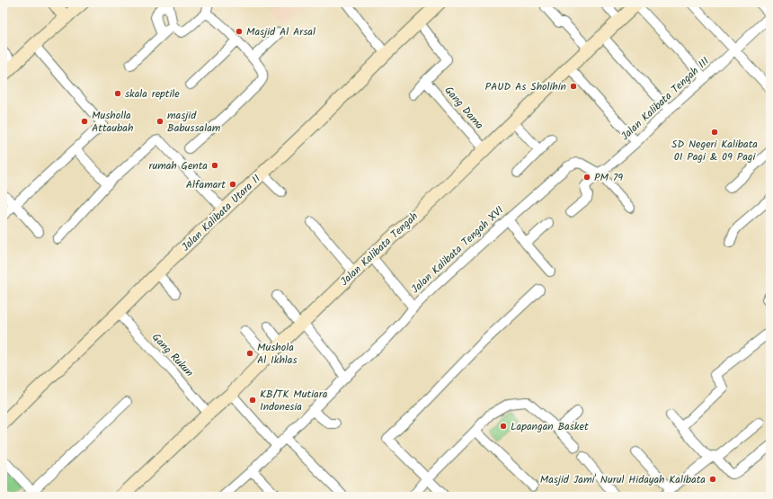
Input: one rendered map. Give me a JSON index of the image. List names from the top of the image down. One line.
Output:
{"streets":{"street":["Jalan Kalibata Tengah III","Gang Dama","Jalan Kalibata Utara II","Jalan Kalibata Tengah","Jalan Kalibata Tengah XVI","Gang Rukun"]},"crossings":[["Jalan Kalibata Tengah III","Jalan Kalibata Tengah XVI"],["Gang Dama","Jalan Kalibata Tengah"],["Jalan Kalibata Utara II","Gang Rukun"],["Jalan Kalibata Tengah","Jalan Kalibata Tengah XVI"],["Jalan Kalibata Tengah","Gang Rukun"]],"places":["Masjid Al Arsal","PAUD As Sholihin","skala reptile","Musholla Attaubah","masjid Babussalam","SD Negeri Kalibata 01 Pagi & 09 Pagi","rumah Genta","PM 79","Alfamart","Mushola Al Ikhlas","KB/TK Mutiara Indonesia","Lapangan Basket","Masjid Jami' Nurul Hidayah Kalibata"]}
